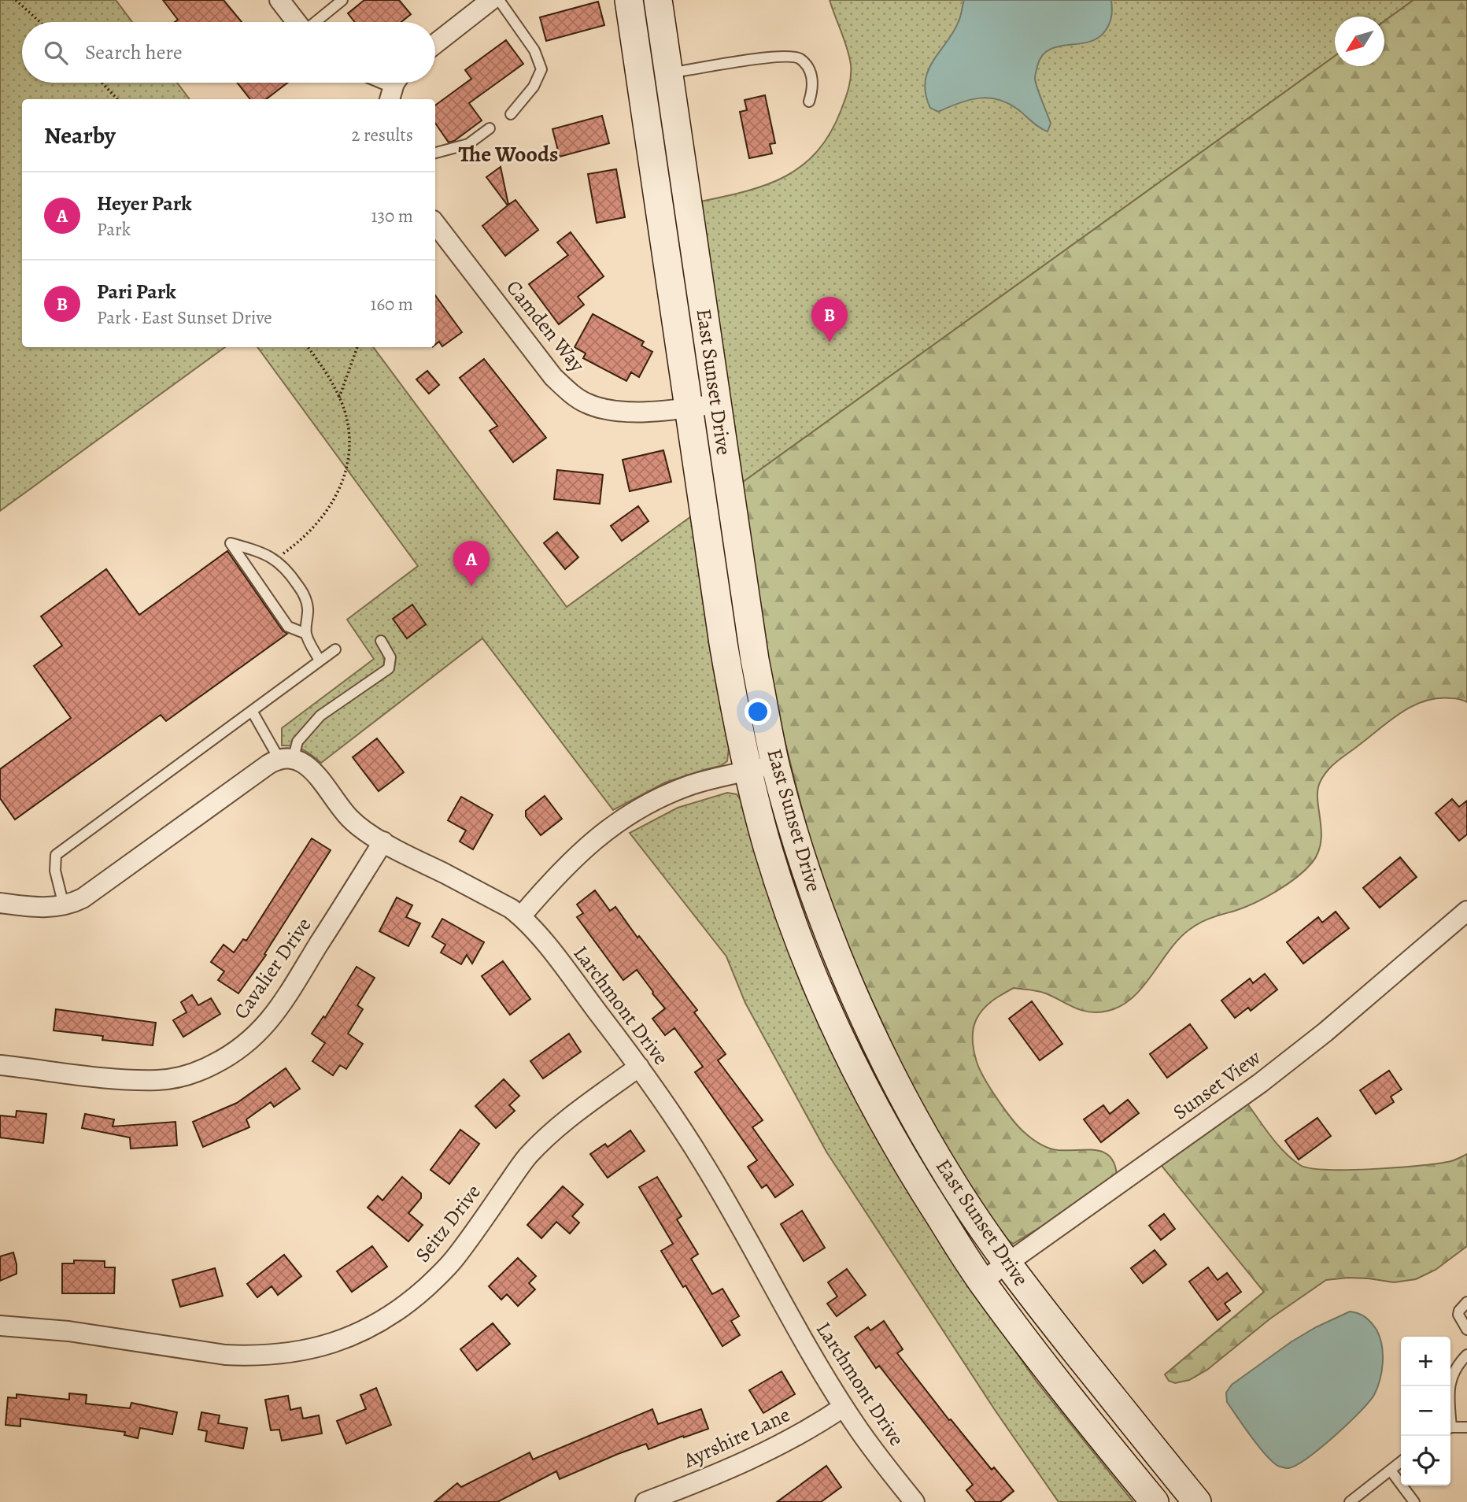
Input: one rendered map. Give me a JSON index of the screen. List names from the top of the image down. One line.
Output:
{"streets":{"main road":["East Sunset Drive"],"street":["Camden Way","Cavalier Drive","Larchmont Drive","Sunset View","Seitz Drive","Ayrshire Lane"]},"crossings":[["Camden Way","East Sunset Drive"],["East Sunset Drive","Sunset View"],["Cavalier Drive","Larchmont Drive"],["Larchmont Drive","Seitz Drive"],["Larchmont Drive","Ayrshire Lane"]],"districts":["The Woods"],"north":"bottom left","page":{"search":"Search here","heading":["Nearby","2 results"],"list":[{"mark":"A","name":"Heyer Park","note":"Park","value":"130 m"},{"mark":"B","name":"Pari Park","note":"Park · East Sunset Drive","value":"160 m"}],"pins":["B","A"],"map_buttons":["+","−"]}}
